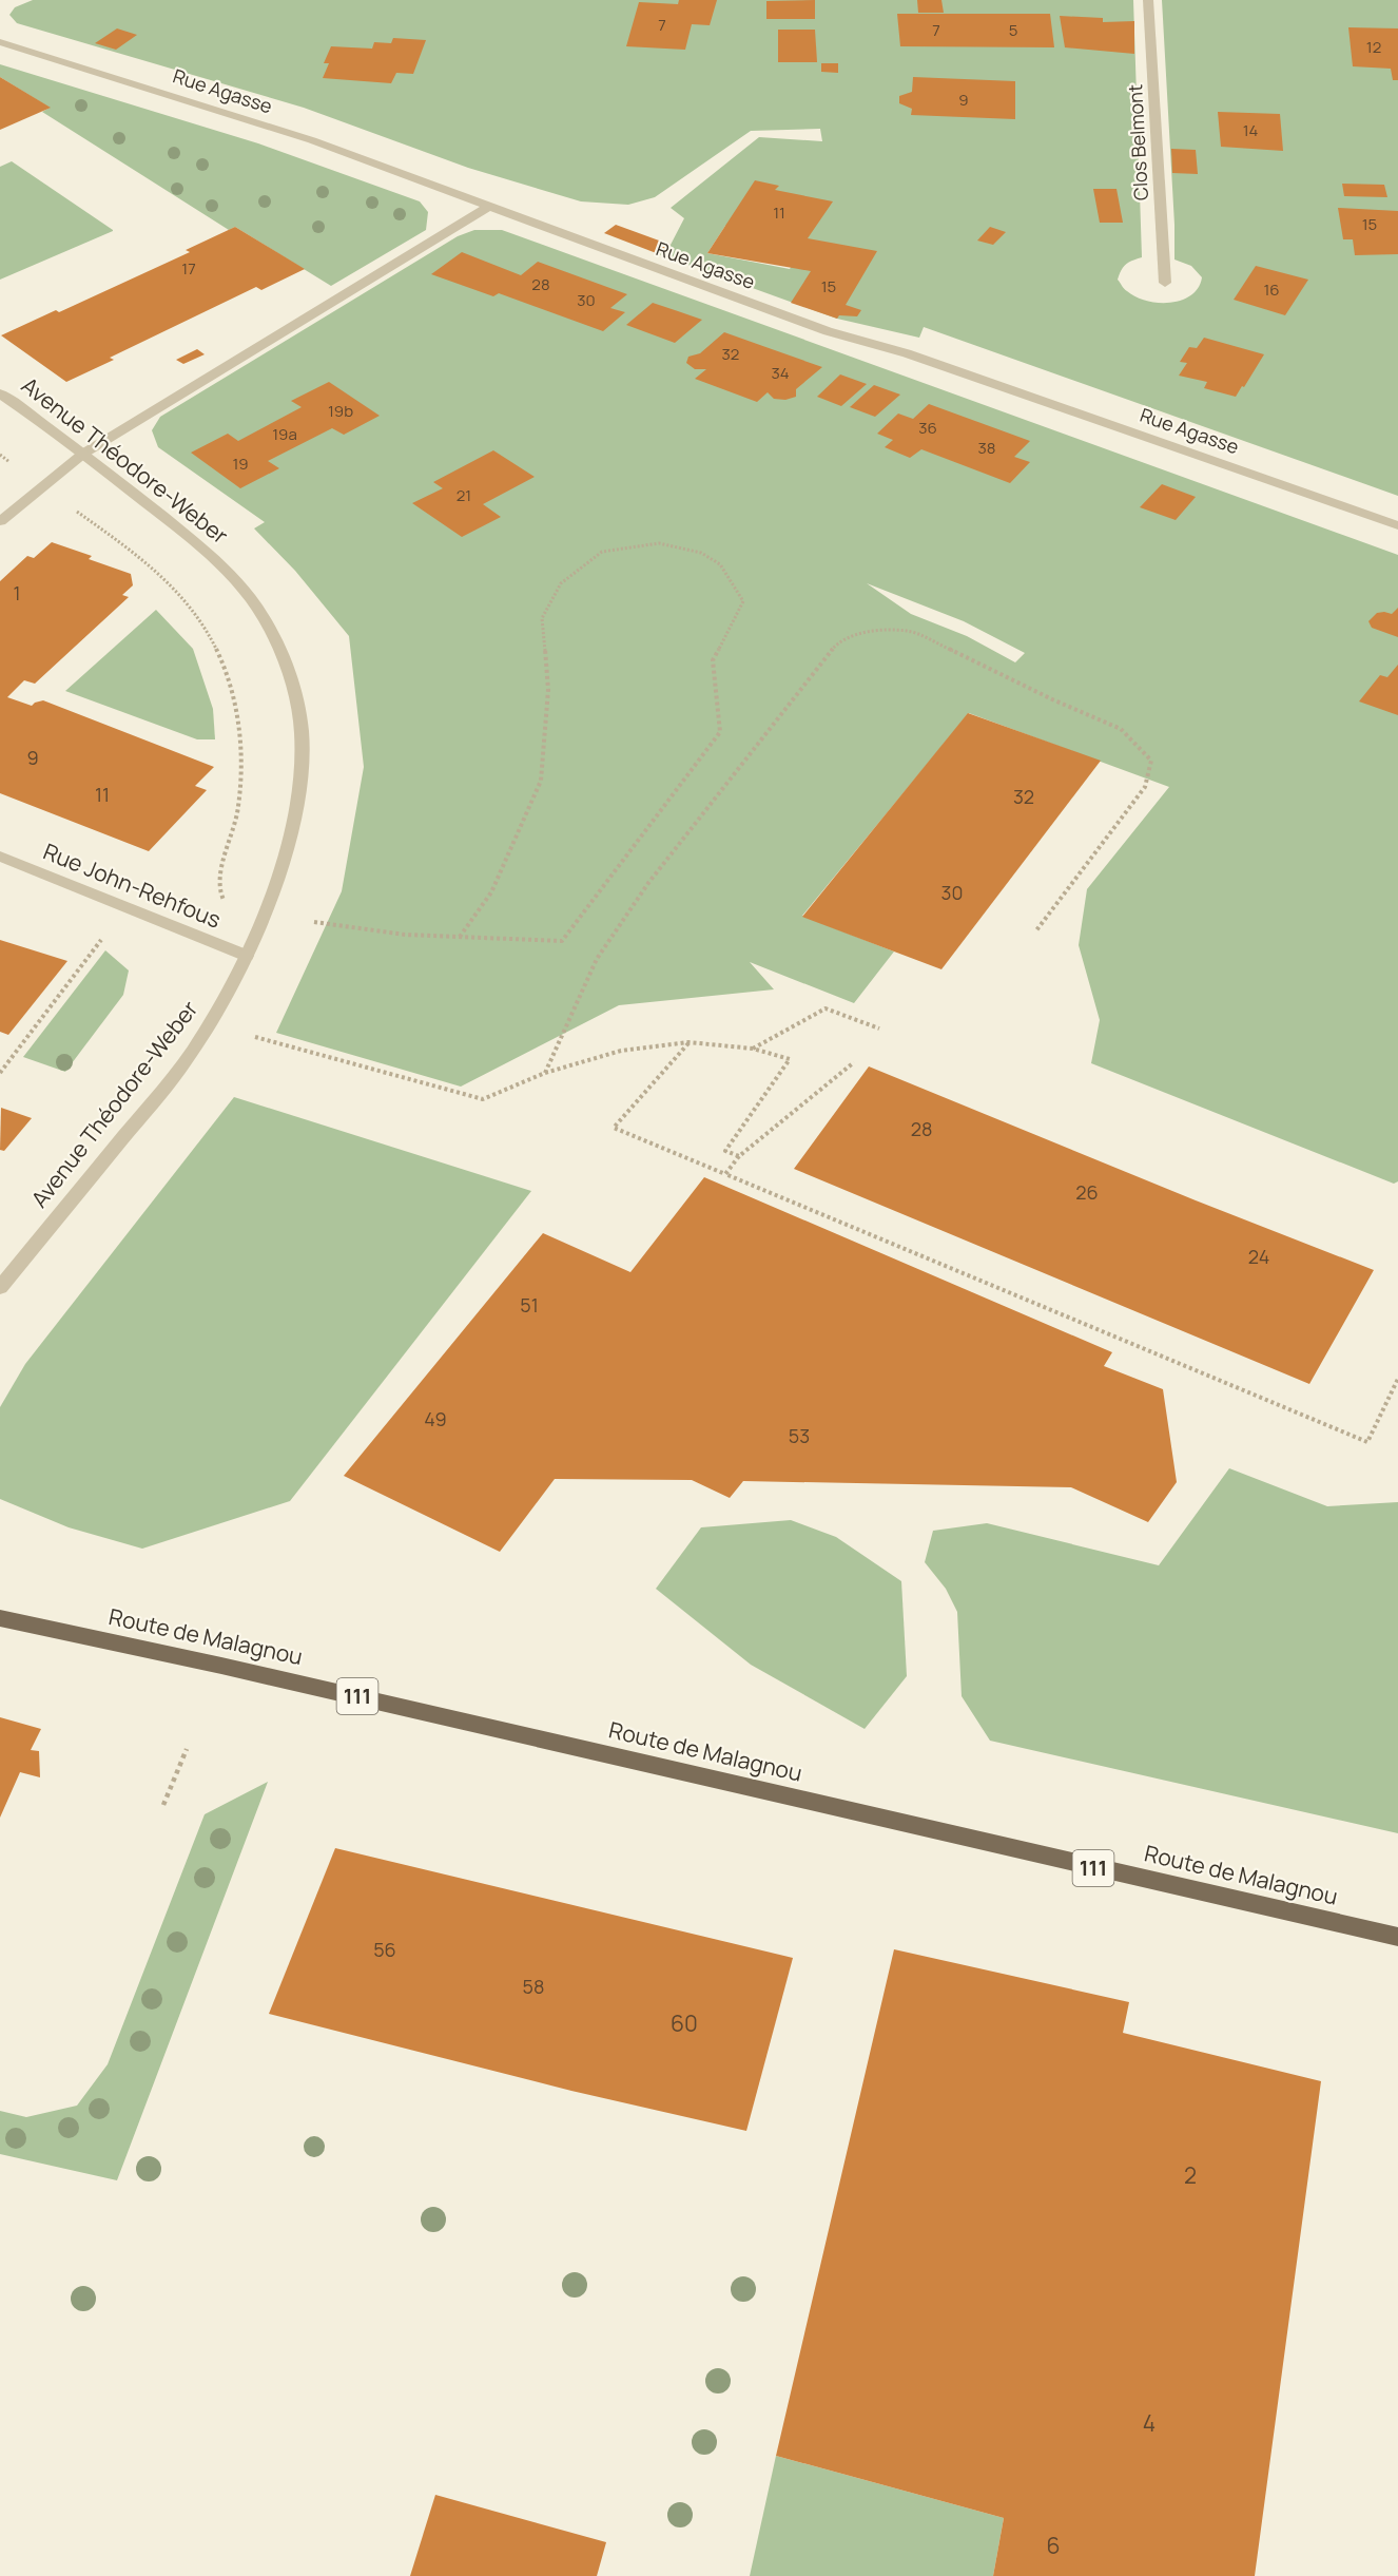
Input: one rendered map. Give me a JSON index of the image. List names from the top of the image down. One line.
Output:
{"streets":{"main road":["Route de Malagnou","111"],"street":["Rue Agasse","Clos Belmont","Avenue Théodore-Weber","Rue John-Rehfous"]},"crossings":[["Avenue Théodore-Weber","Rue John-Rehfous"]],"house_numbers":["7","7","5","12","9","14","11","15","17","28","15","16","30","32","34","19b","36","19a","38","19","21","1","9","11","32","30","28","26","24","51","49","53","56","58","60","2","4","6"]}
